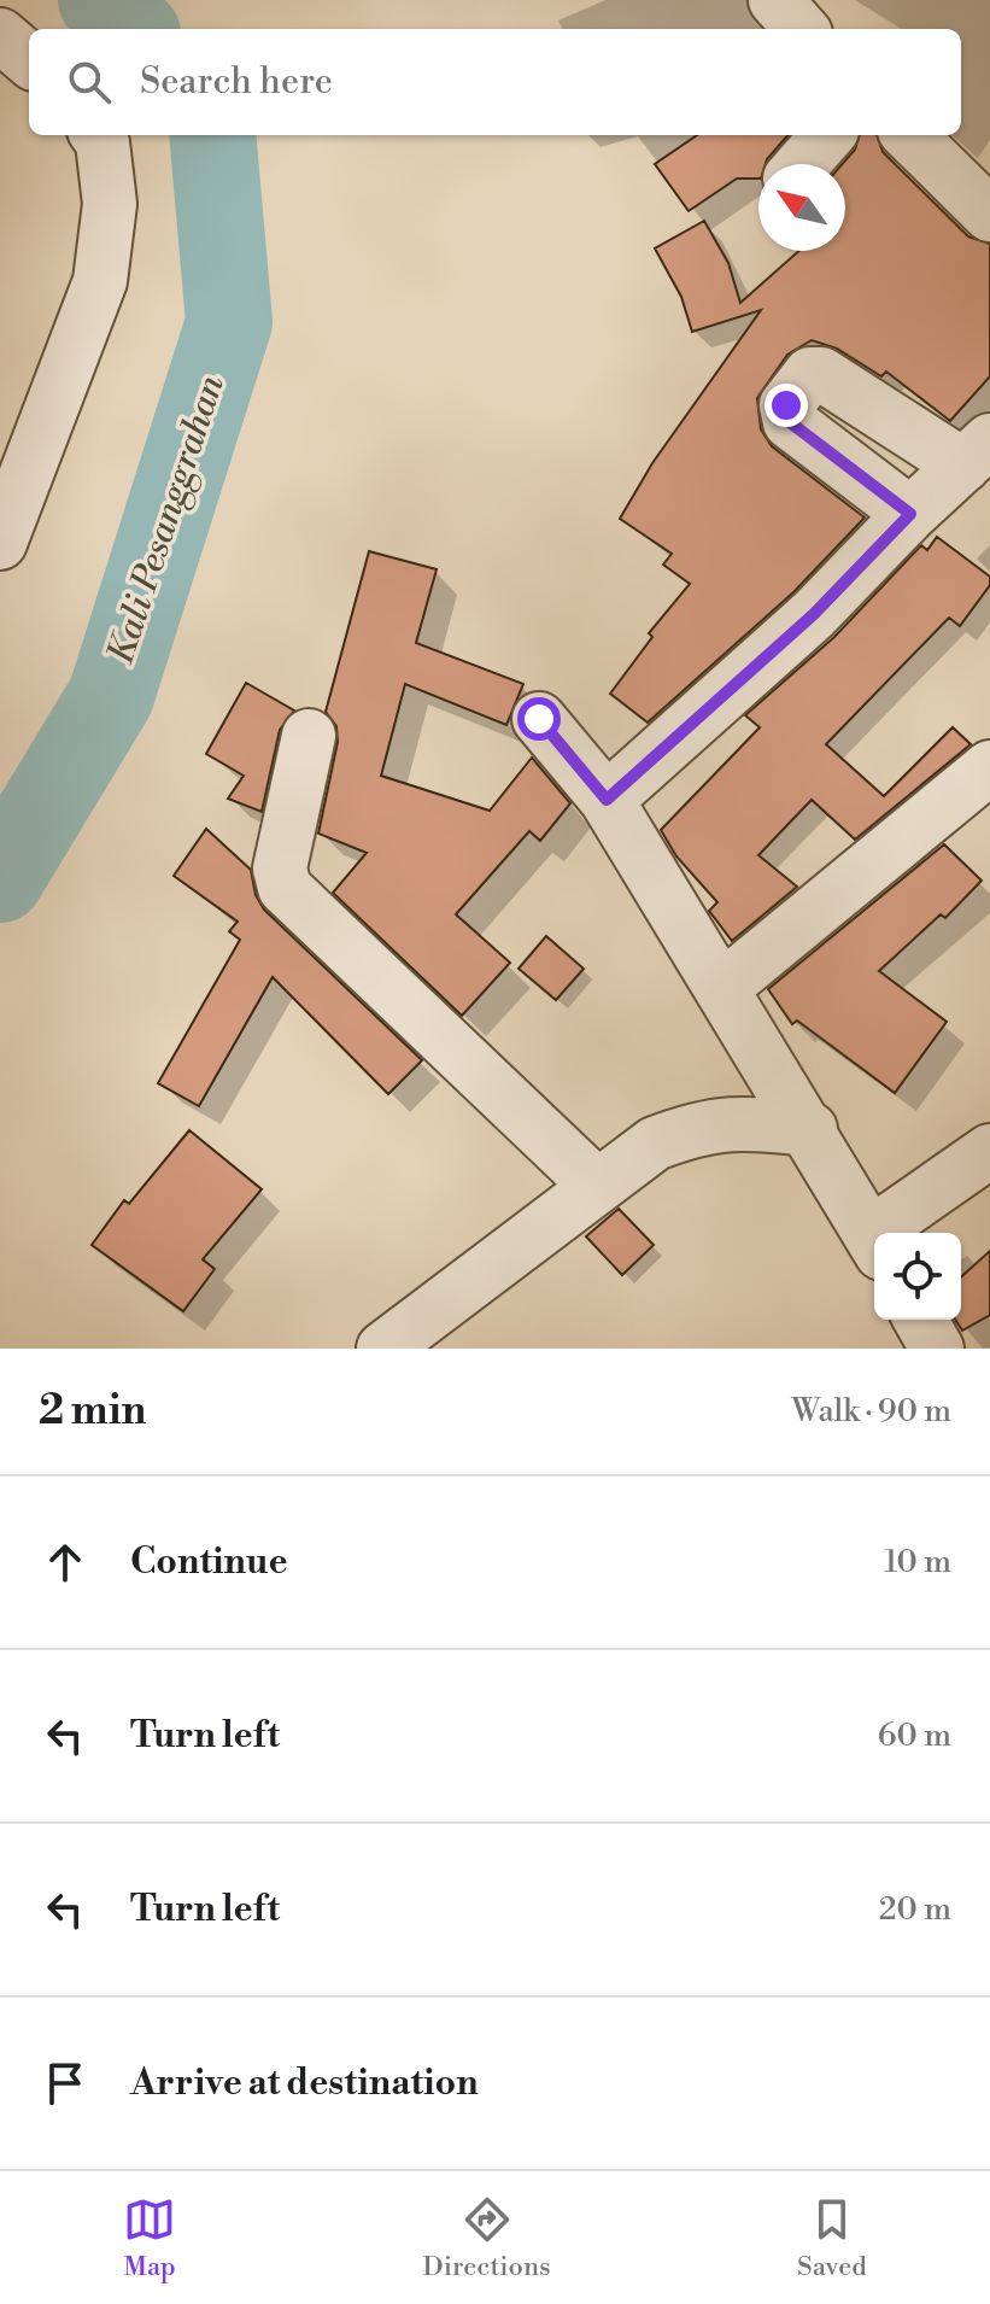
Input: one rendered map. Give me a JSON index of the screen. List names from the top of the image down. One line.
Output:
{"water":["Kali Pesanggrahan"],"north":"top left","page":{"search":"Search here","heading":["2 min","Walk · 90 m"],"list":[["Continue","10 m"],["Turn left","60 m"],["Turn left","20 m"],"Arrive at destination"],"nav":["Map","Directions","Saved"]}}
